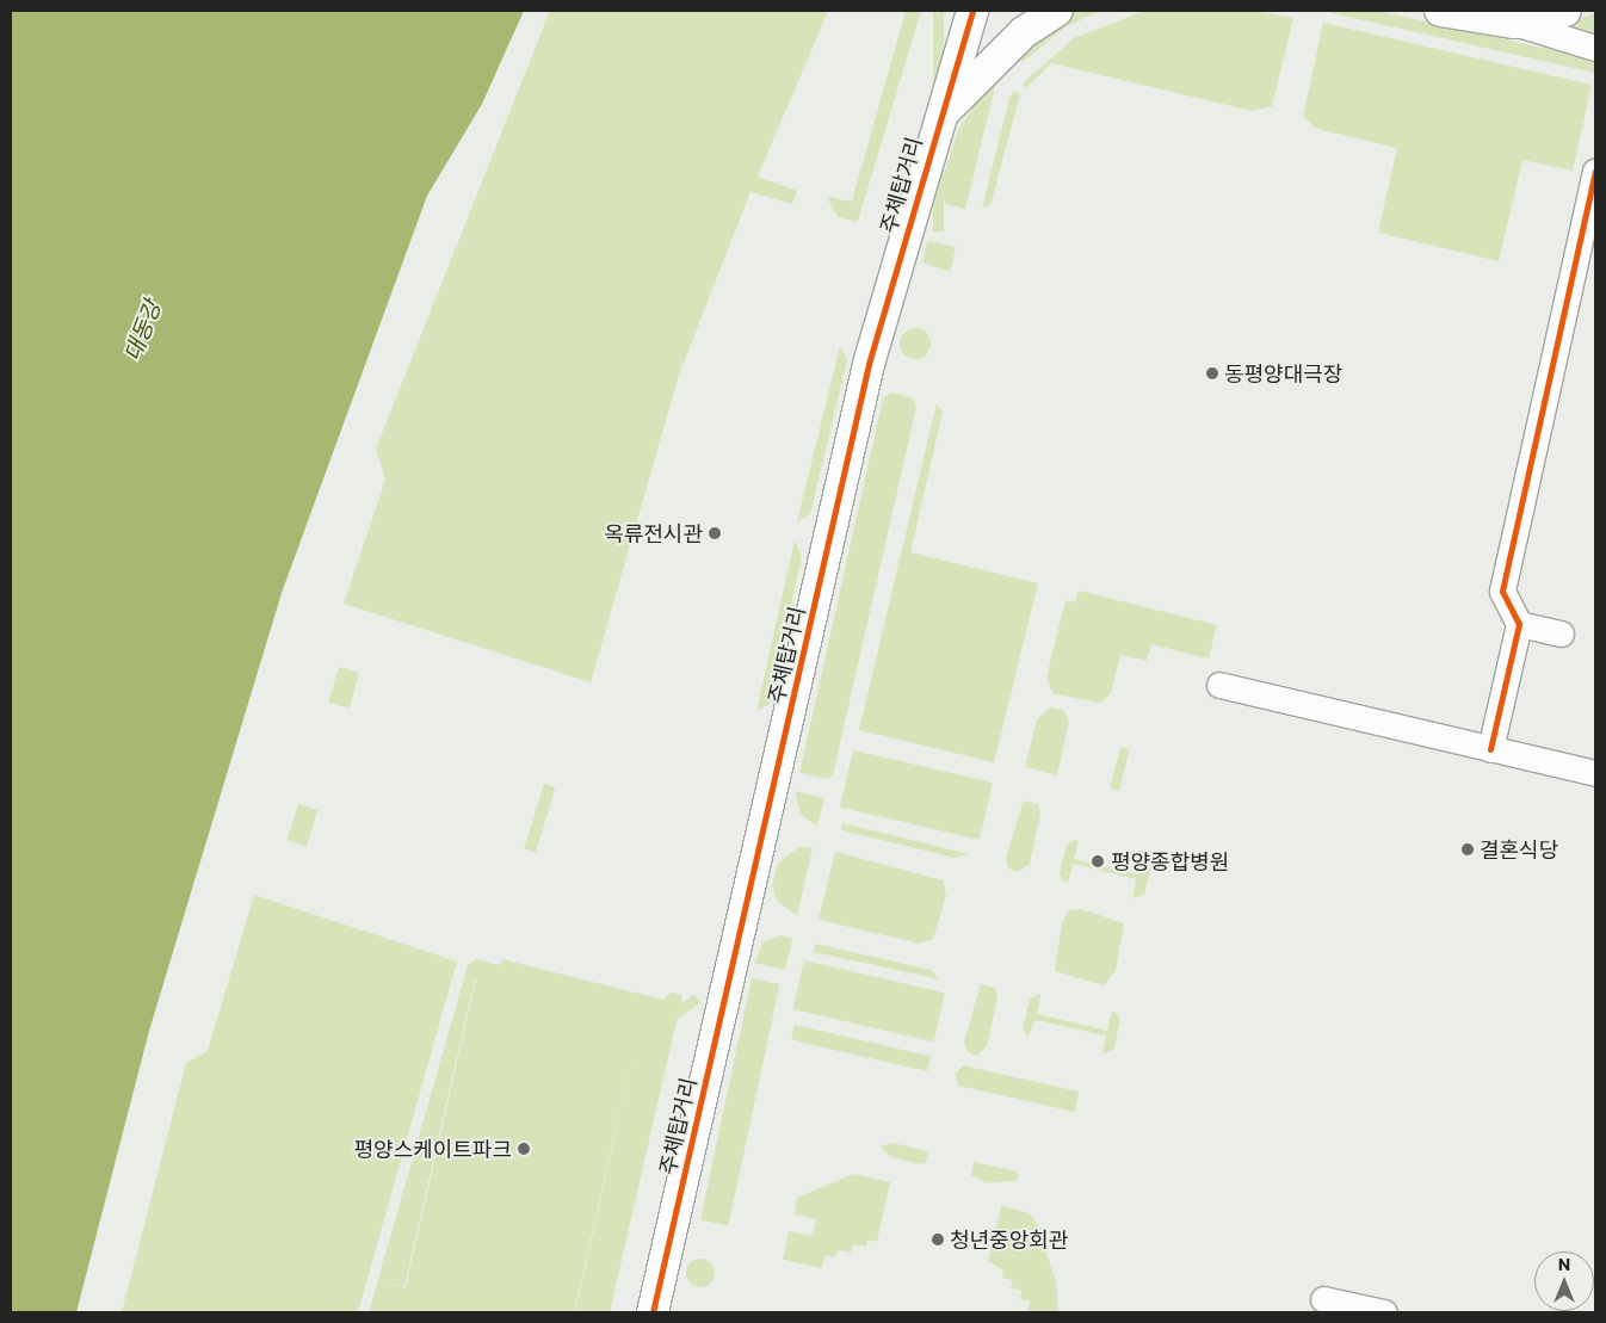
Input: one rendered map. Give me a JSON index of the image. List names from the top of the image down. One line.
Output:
{"streets":{"main road":["주체탑거리"]},"water":["대동강"],"places":["동평양대극장","옥류전시관","결혼식당","평양종합병원","평양스케이트파크","청년중앙회관"],"north":"top"}
